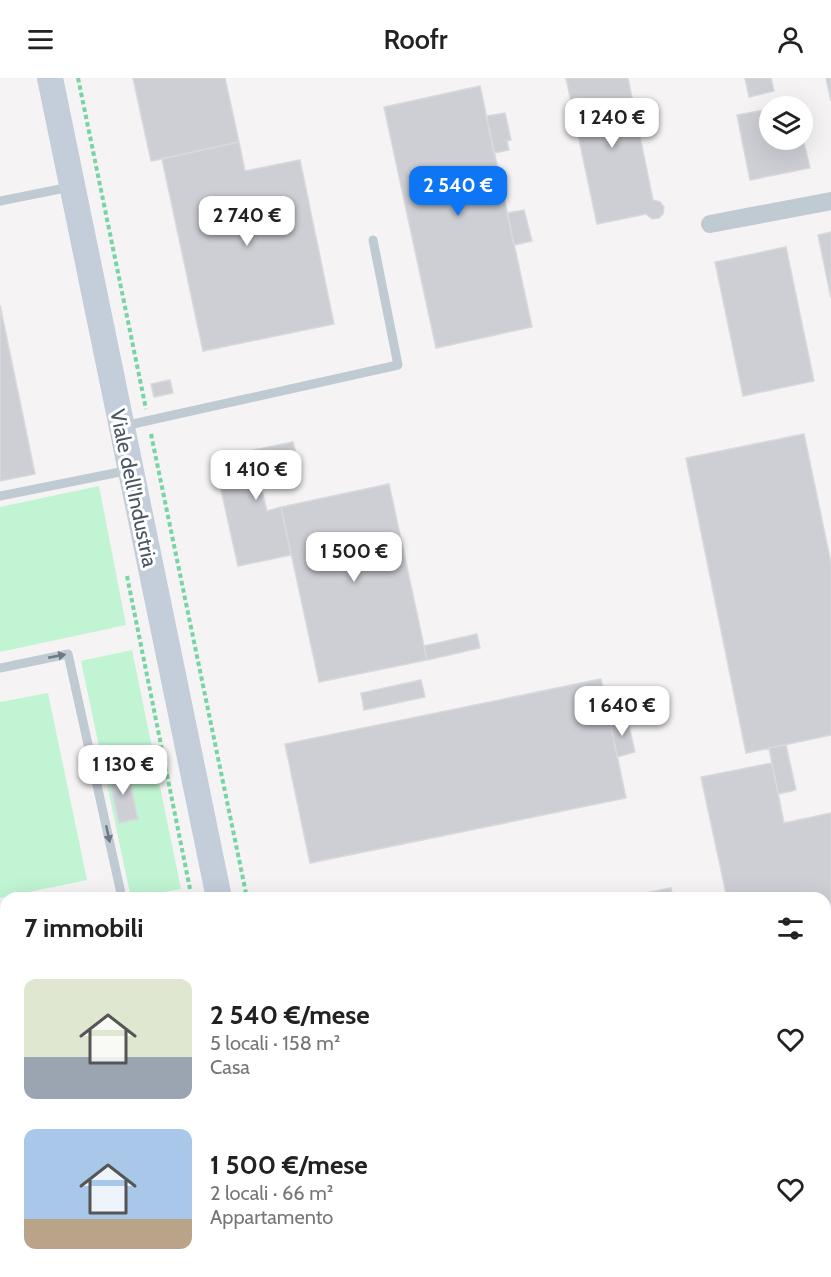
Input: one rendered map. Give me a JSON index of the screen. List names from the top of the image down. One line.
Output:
{"streets":{"street":["Viale dell'Industria"]},"page":{"header":"Roofr","price":["1 240 €","2 540 €","2 740 €","1 410 €","1 500 €","1 640 €","1 130 €"],"heading":"7 immobili","list":[{"name":"2 540 €/mese","note":"5 locali · 158 m² · Casa"},{"name":"1 500 €/mese","note":"2 locali · 66 m² · Appartamento"}]}}
